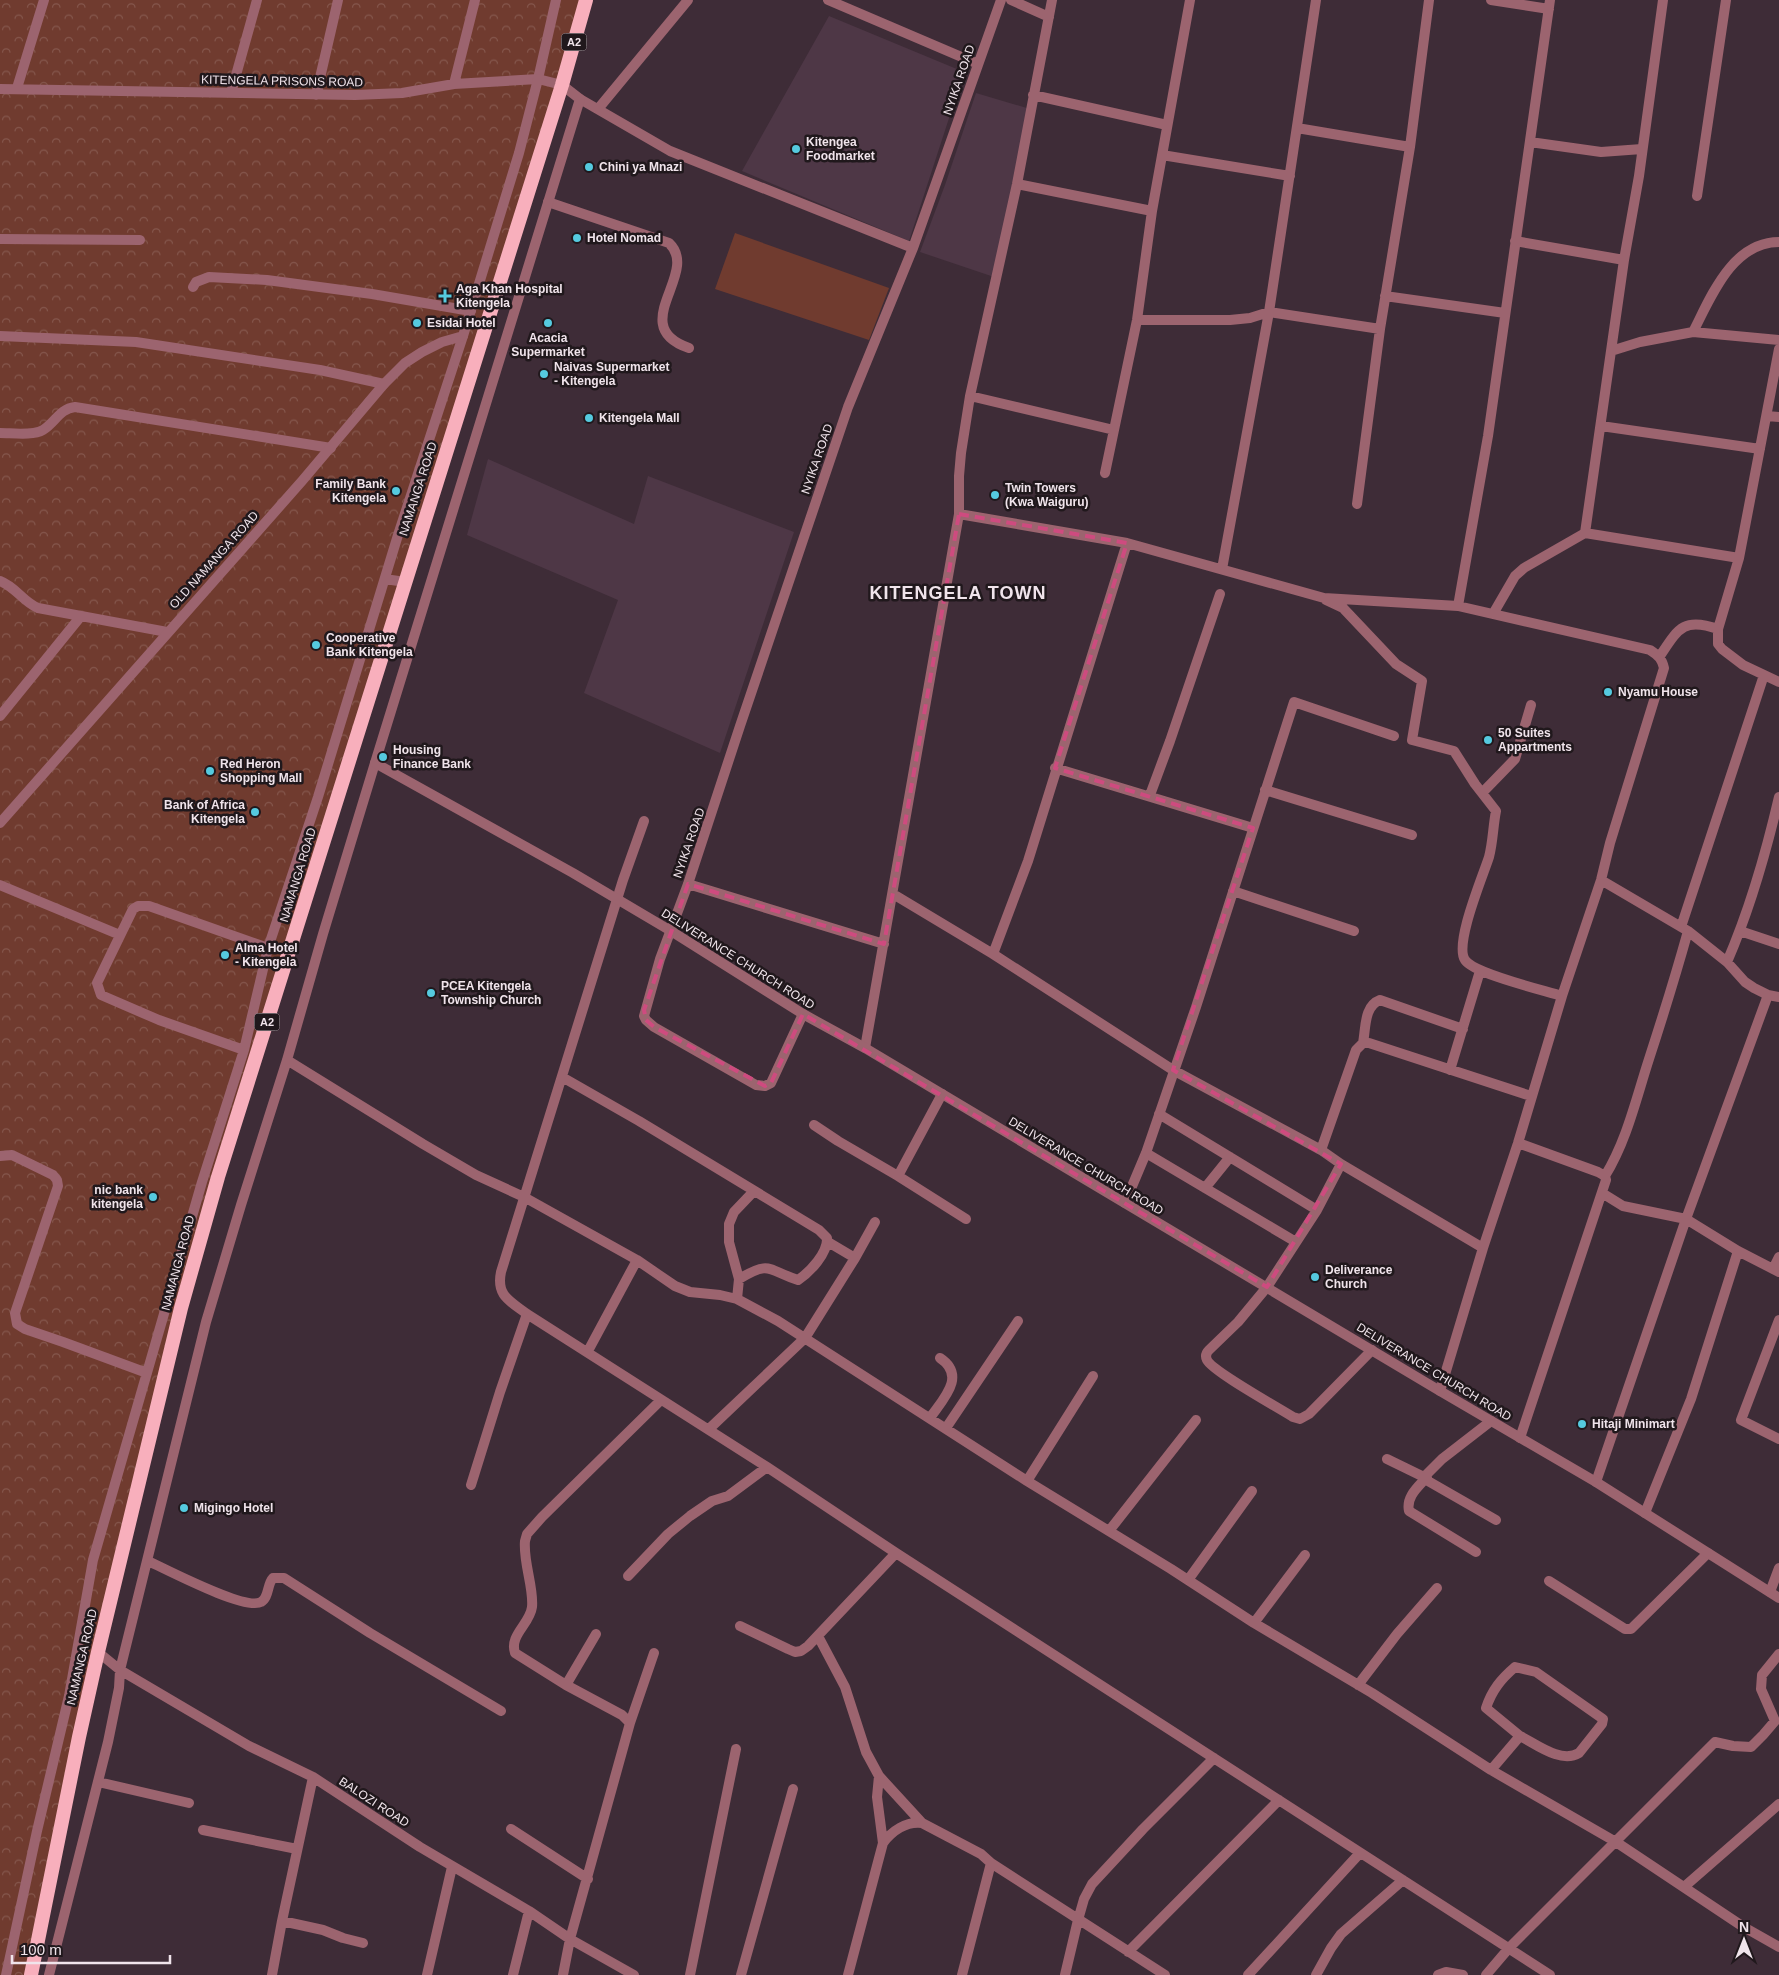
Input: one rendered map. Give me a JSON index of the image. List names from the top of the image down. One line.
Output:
{"streets":{"highway":["A2","NAMANGA ROAD"],"street":["NYIKA ROAD","KITENGELA PRISONS ROAD","OLD NAMANGA ROAD","DELIVERANCE CHURCH ROAD","BALOZI ROAD"]},"crossings":[["NYIKA ROAD","DELIVERANCE CHURCH ROAD"],["KITENGELA PRISONS ROAD","NAMANGA ROAD"],["NAMANGA ROAD","BALOZI ROAD"]],"districts":["KITENGELA TOWN"],"places":{"other":["Kitengea Foodmarket","Chini ya Mnazi","Hotel Nomad","Esidai Hotel","Acacia Supermarket","Naivas Supermarket - Kitengela","Kitengela Mall","Family Bank Kitengela","Twin Towers (Kwa Waiguru)","Cooperative Bank Kitengela","Nyamu House","50 Suites Appartments","Housing Finance Bank","Red Heron Shopping Mall","Bank of Africa Kitengela","Alma Hotel - Kitengela","PCEA Kitengela Township Church","nic bank kitengela","Deliverance Church","Hitaji Minimart","Migingo Hotel"],"health":["Aga Khan Hospital Kitengela"]},"scale_bar":"100 m","north":"top"}
